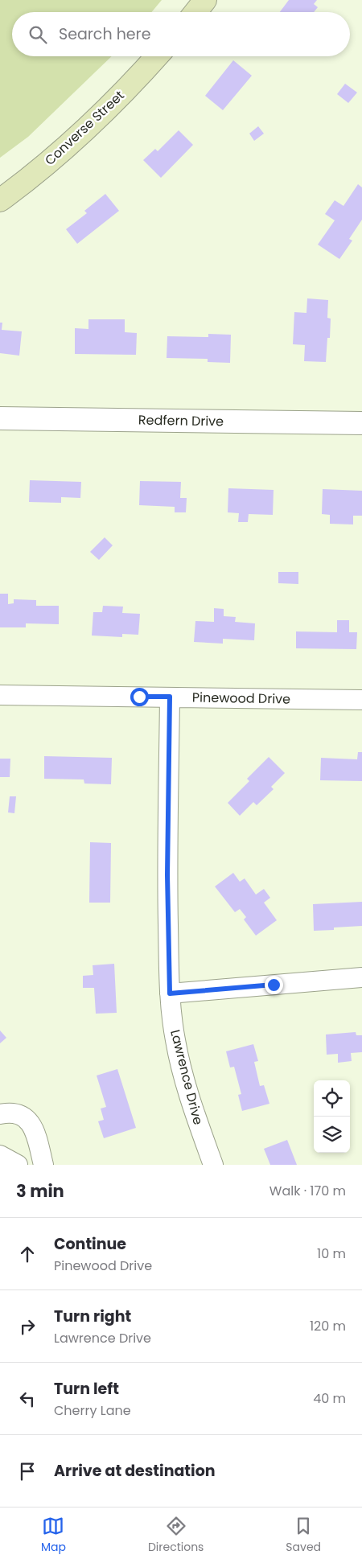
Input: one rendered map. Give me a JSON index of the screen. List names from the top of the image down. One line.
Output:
{"streets":{"main road":["Converse Street"],"street":["Redfern Drive","Pinewood Drive","Lawrence Drive"]},"crossings":[["Pinewood Drive","Lawrence Drive"]],"page":{"search":"Search here","heading":["3 min","Walk · 170 m"],"list":[["Continue","Pinewood Drive","10 m"],["Turn right","Lawrence Drive","120 m"],["Turn left","Cherry Lane","40 m"],"Arrive at destination"],"nav":["Map","Directions","Saved"]}}
